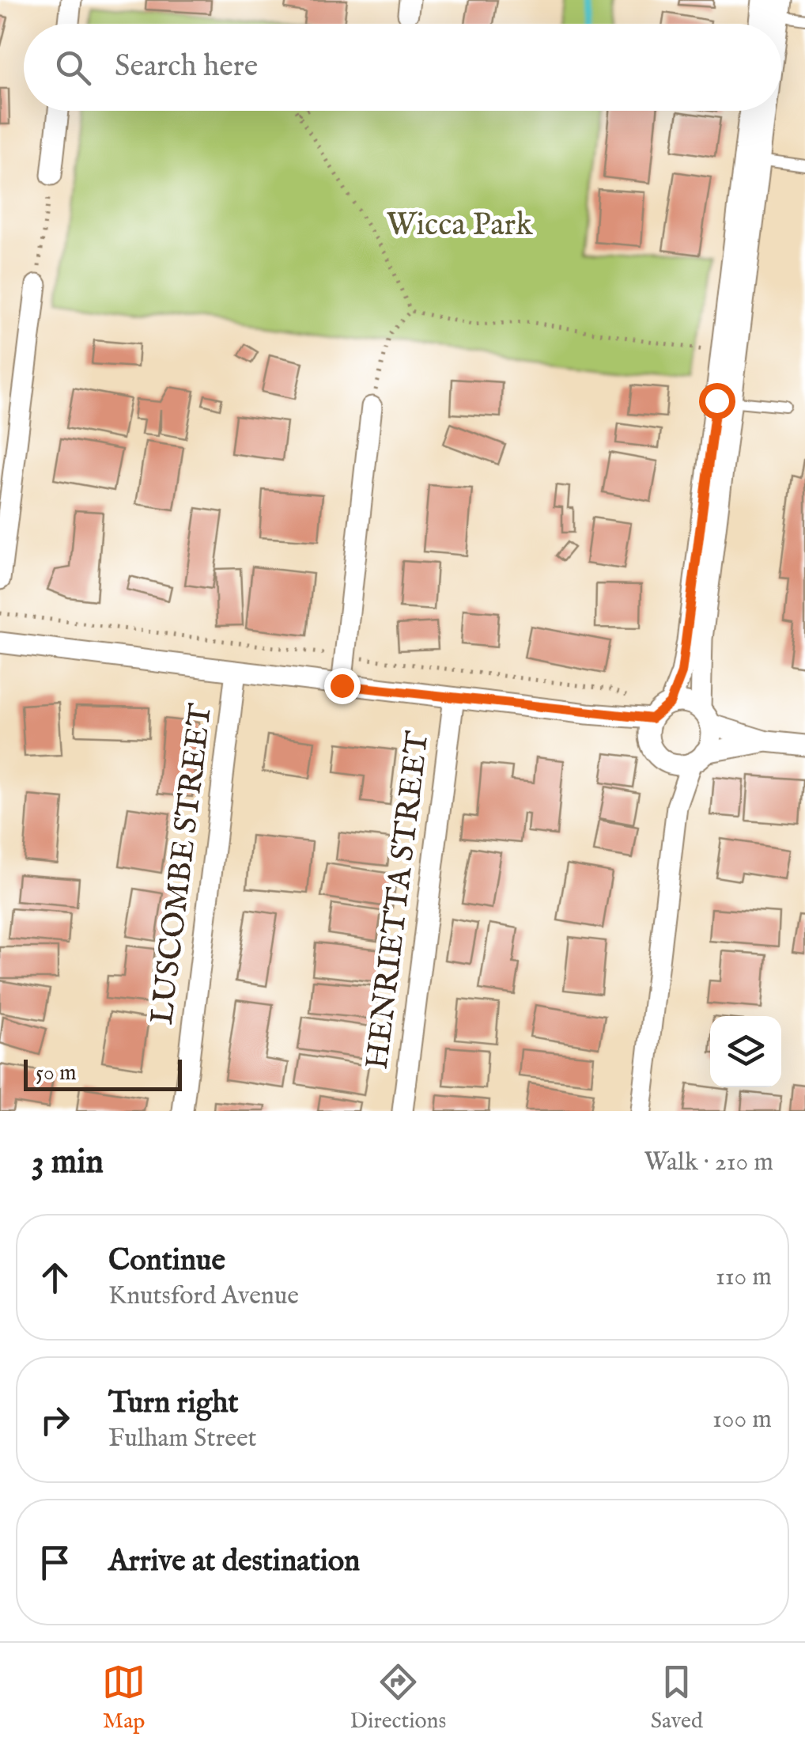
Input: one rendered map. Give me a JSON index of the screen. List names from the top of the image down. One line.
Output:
{"streets":{"street":["LUSCOMBE STREET","HENRIETTA STREET"]},"parks":["Wicca Park"],"scale_bar":"50 m","page":{"search":"Search here","scale":"50 m","heading":["3 min","Walk · 210 m"],"list":[["Continue","Knutsford Avenue","110 m"],["Turn right","Fulham Street","100 m"],"Arrive at destination"],"nav":["Map","Directions","Saved"]}}
